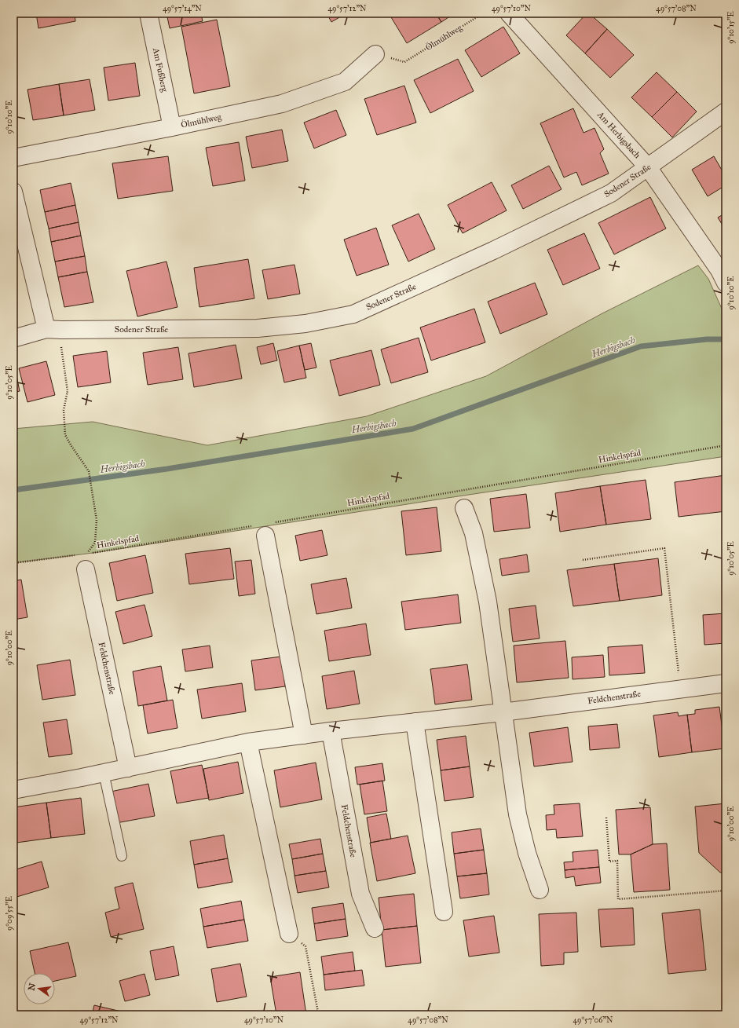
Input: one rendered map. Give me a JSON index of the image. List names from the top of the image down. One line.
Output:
{"streets":{"street":["Ölmühlweg","Am Fußberg","Am Herbigsbach","Sodener Straße","Feldchenstraße"],"path":["Hinkelspfad"]},"crossings":[["Ölmühlweg","Am Fußberg"],["Am Herbigsbach","Sodener Straße"],["Hinkelspfad","Feldchenstraße"]],"water":["Herbigsbach"],"north":"left","coordinates":["49°57'14\"N","49°57'12\"N","49°57'10\"N","49°57'08\"N","9°10'15\"E","9°10'10\"E","9°10'05\"E","9°10'00\"E","9°09'55\"E","49°57'06\"N"]}
